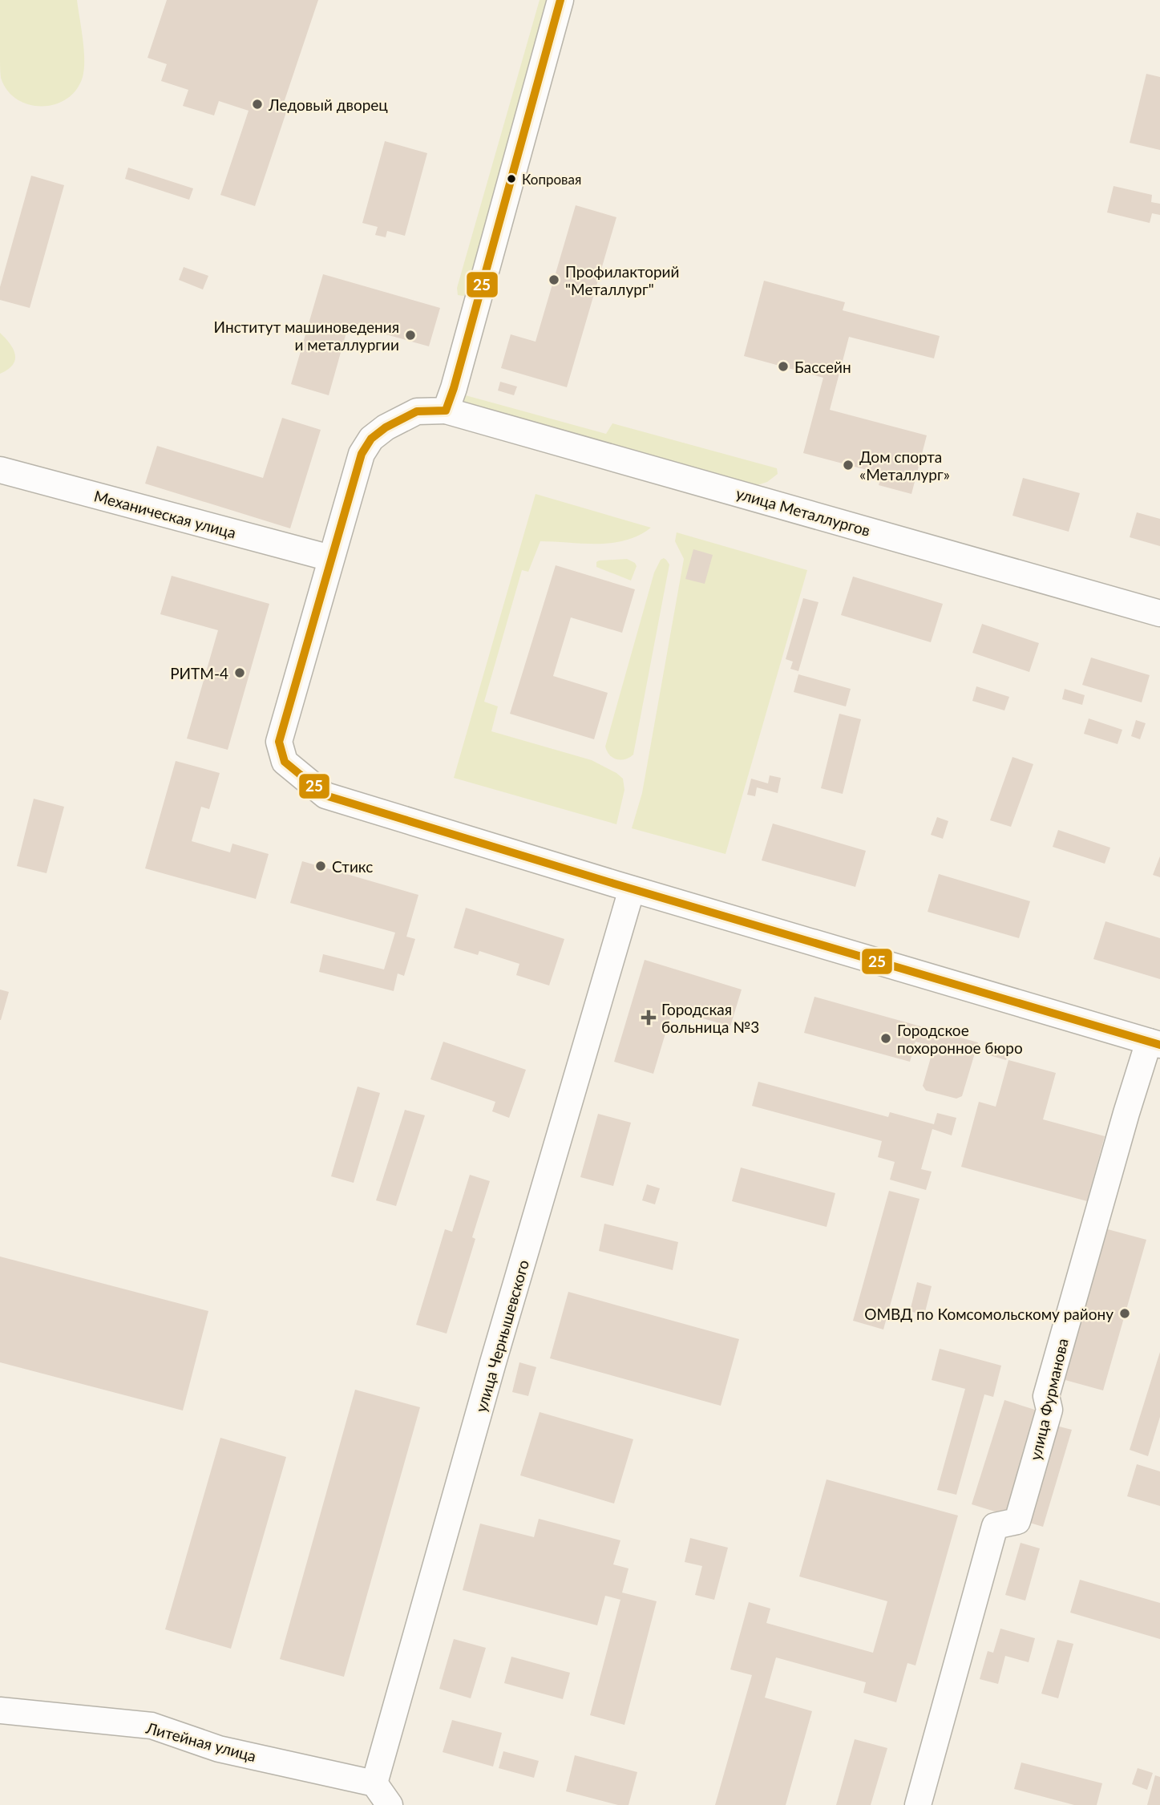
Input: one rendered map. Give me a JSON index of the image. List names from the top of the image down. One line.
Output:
{"streets":{"street":["улица Металлургов","Механическая улица","улица Чернышевского","улица Фурманова","Литейная улица"]},"crossings":[["улица Металлургов","Механическая улица"],["улица Металлургов","улица Чернышевского"],["улица Металлургов","улица Фурманова"],["улица Чернышевского","Литейная улица"]],"places":{"other":["Ледовый дворец","Копровая","Профилакторий \"Металлург\"","Институт машиноведения и металлургии","Бассейн","Дом спорта «Металлург»","РИТМ-4","Стикс","Городское похоронное бюро","ОМВД по Комсомольскому району"],"health":["Городская больница №3"]},"lines":["transit line 25"]}
